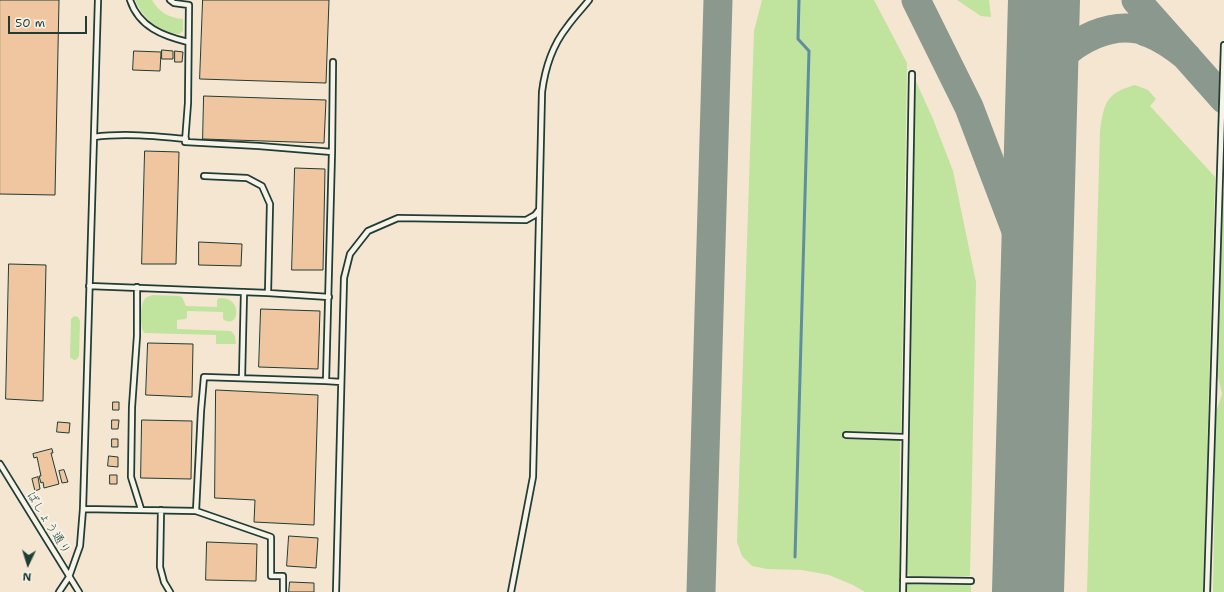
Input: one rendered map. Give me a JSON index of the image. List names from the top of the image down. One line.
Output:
{"streets":{"lane":["ばしょう通り"]},"scale_bar":"50 m","north":"bottom"}
